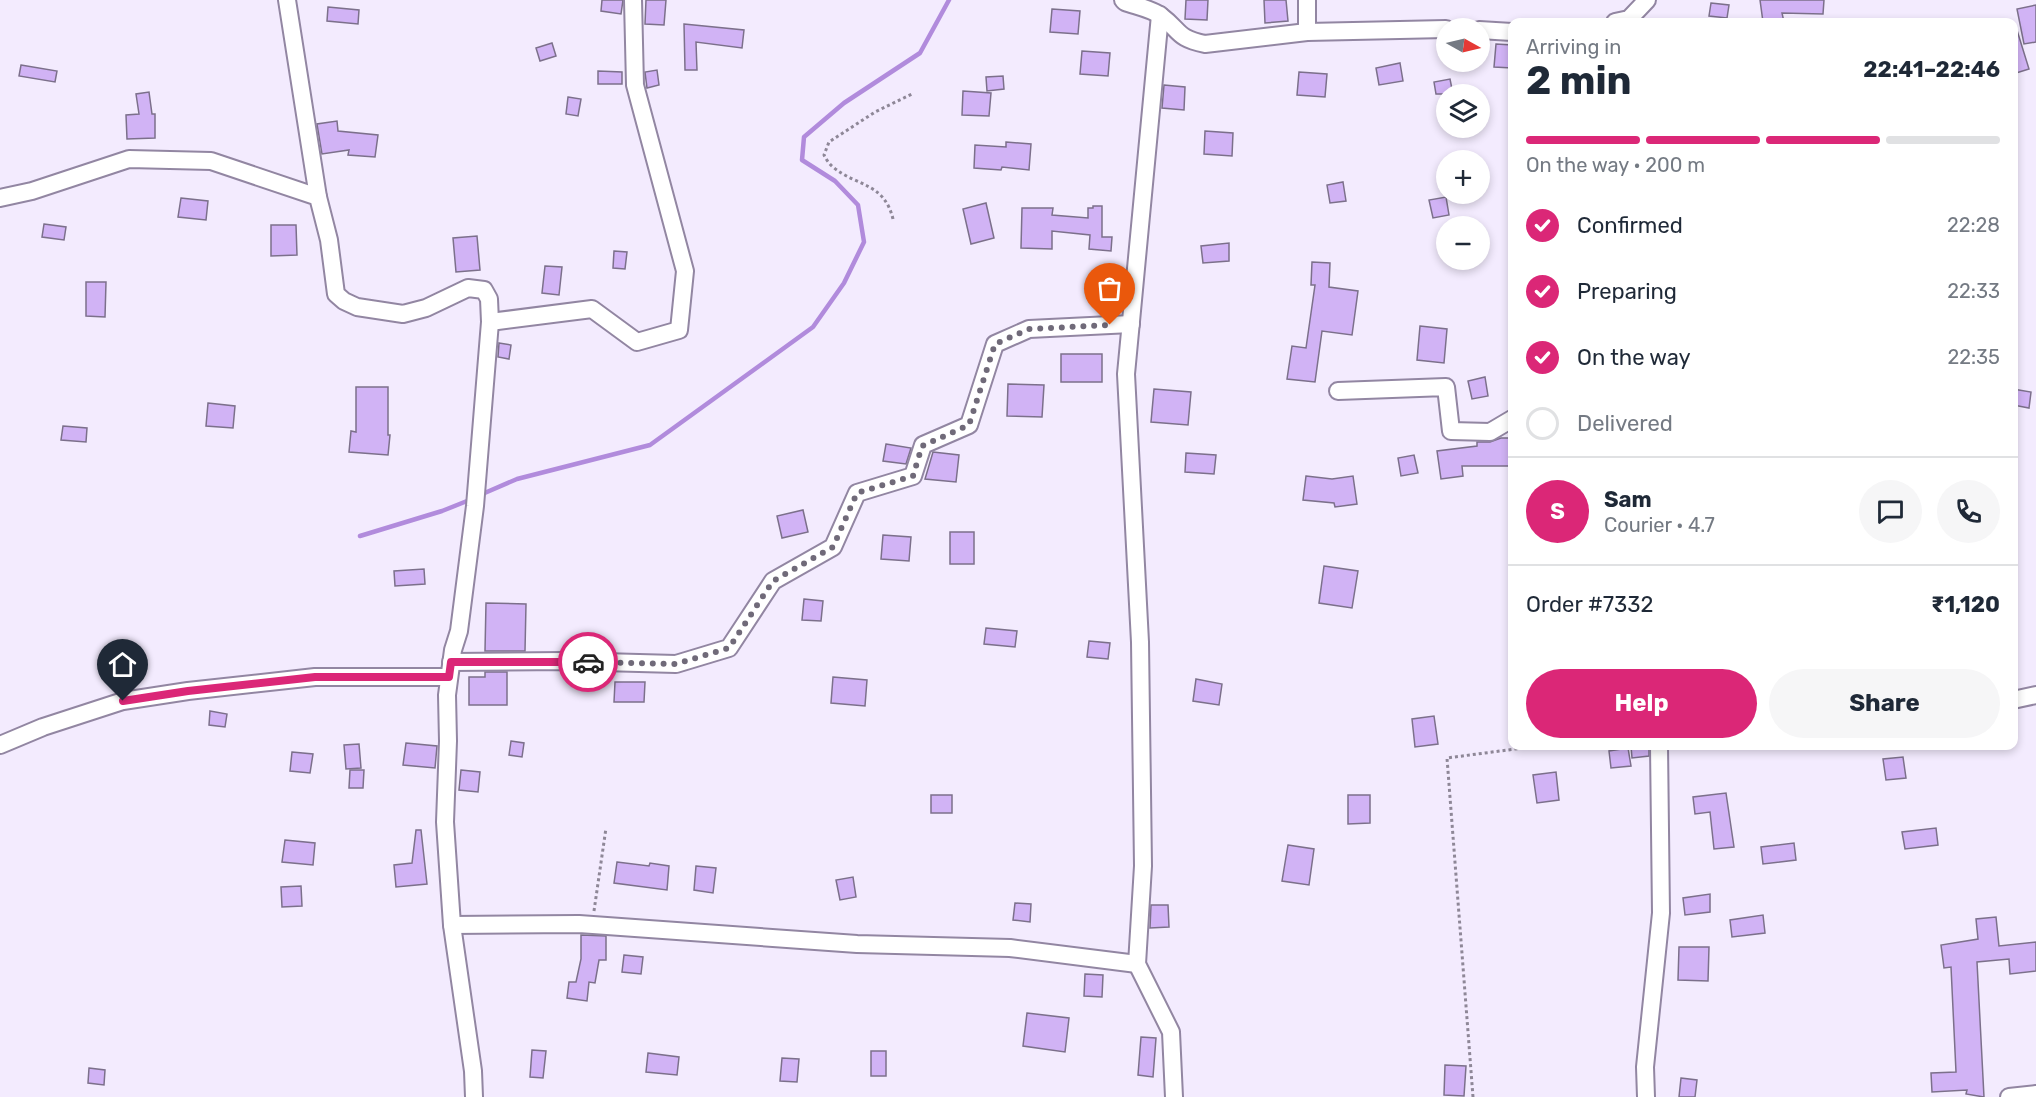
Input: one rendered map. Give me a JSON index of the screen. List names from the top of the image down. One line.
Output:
{"north":"right","page":{"map_buttons":["+","−"],"heading":["2 min","Arriving in","22:41–22:46"],"panel":["Sam","Courier · 4.7","Order #7332","₹1,120"],"bar":"On the way · 200 m","list":[["Confirmed","22:28"],["Preparing","22:33"],["On the way","22:35"],"Delivered"],"round":"S","buttons":["Help","Share"]}}
